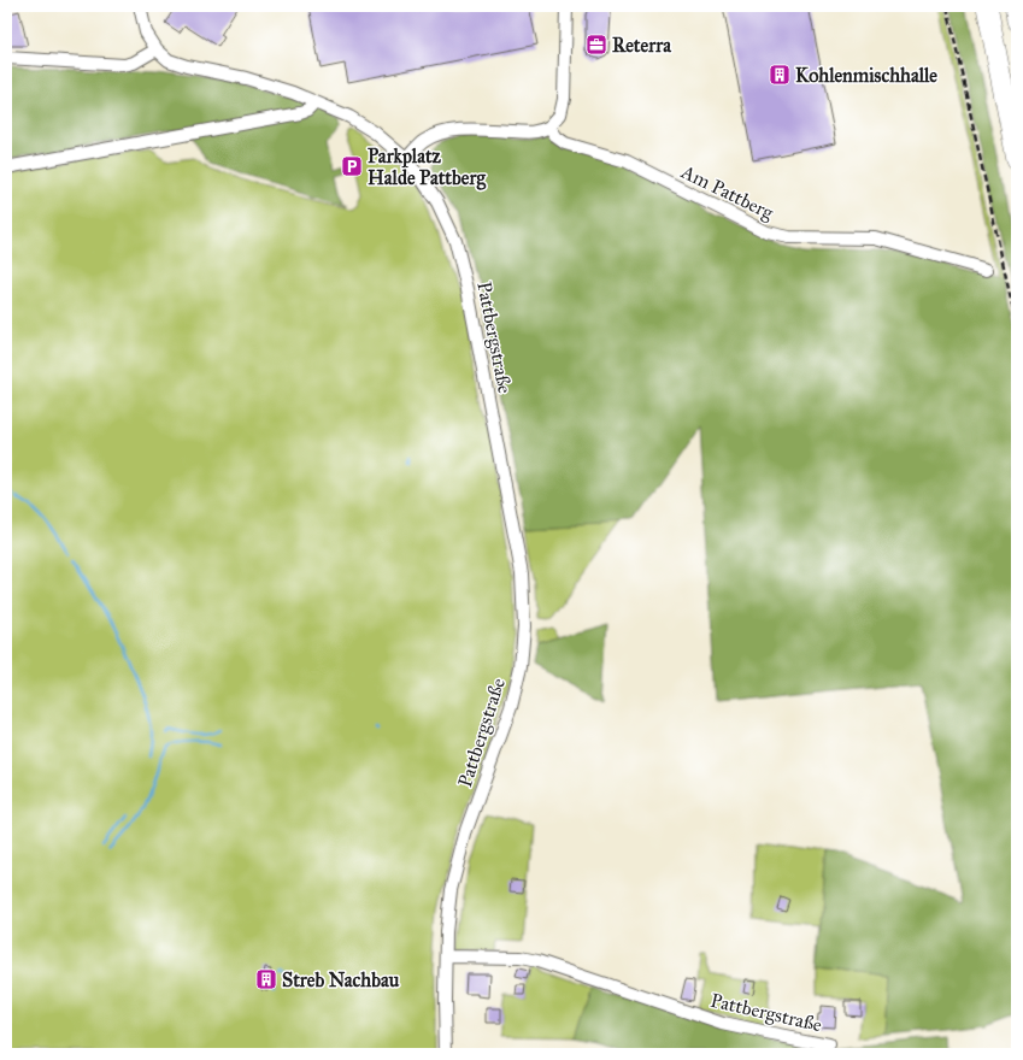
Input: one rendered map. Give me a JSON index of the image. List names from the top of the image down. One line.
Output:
{"streets":{"street":["Am Pattberg","Pattbergstraße"]},"places":{"office":["Reterra"],"building":["Kohlenmischhalle","Streb Nachbau"],"parking":["Parkplatz Halde Pattberg"]}}
